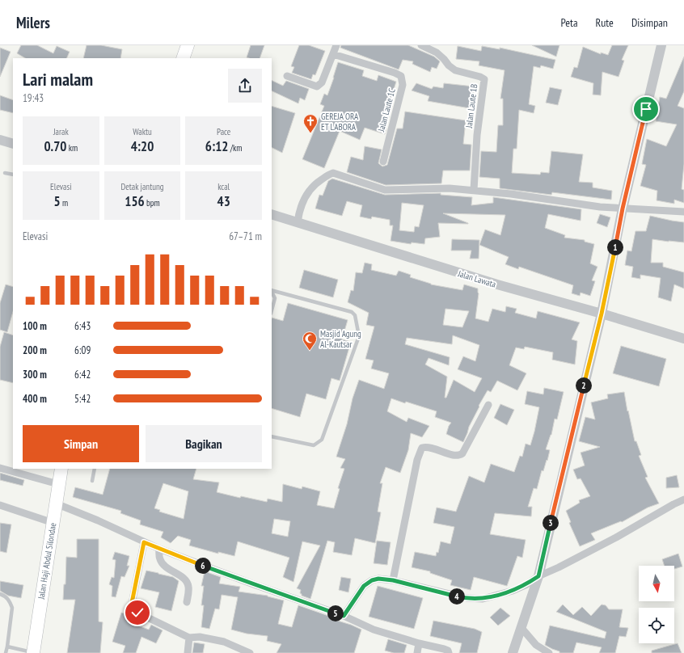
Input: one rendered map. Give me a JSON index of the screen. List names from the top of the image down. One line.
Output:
{"streets":{"highway":["Jalan Haji Abdul Silondae"],"street":["Jalan Laute 1B","Jalan Laute 1C","Jalan Lawata"]},"places":{"church":["GEREJA ORA ET LABORA"],"mosque":["Masjid Agung Al-Kautsar"]},"north":"bottom","page":{"header":"Milers","nav":["Peta","Rute","Disimpan"],"heading":["Lari malam","19:43"],"stats":[["Jarak","0.70 km"],["Waktu","4:20"],["Pace","6:12 /km"],["Elevasi","5 m"],["Detak jantung","156 bpm"],["kcal","43"]],"chart":["Elevasi","67–71 m"],"pins":["1","2","3","6","4","5"],"list":[{"name":"100 m","note":"6:43"},{"name":"200 m","note":"6:09"},{"name":"300 m","note":"6:42"},{"name":"400 m","note":"5:42"}],"buttons":["Simpan","Bagikan"]}}
